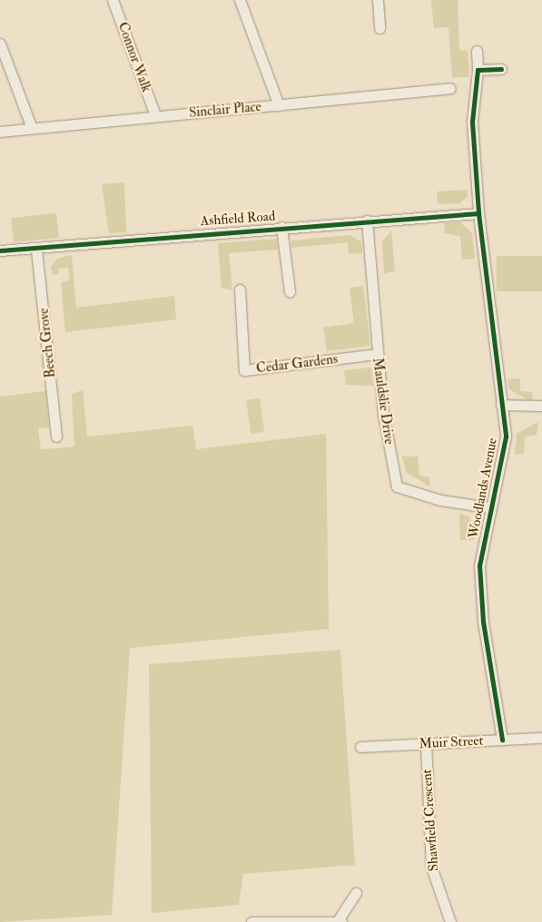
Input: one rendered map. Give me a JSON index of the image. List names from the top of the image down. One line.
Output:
{"streets":{"street":["Connor Walk","Sinclair Place","Ashfield Road","Beech Grove","Cedar Gardens","Mauldslie Drive","Woodlands Avenue","Muir Street","Shawfield Crescent"]},"crossings":[["Connor Walk","Sinclair Place"],["Ashfield Road","Beech Grove"],["Ashfield Road","Mauldslie Drive"],["Ashfield Road","Woodlands Avenue"],["Cedar Gardens","Mauldslie Drive"],["Mauldslie Drive","Woodlands Avenue"],["Woodlands Avenue","Muir Street"],["Muir Street","Shawfield Crescent"]]}
